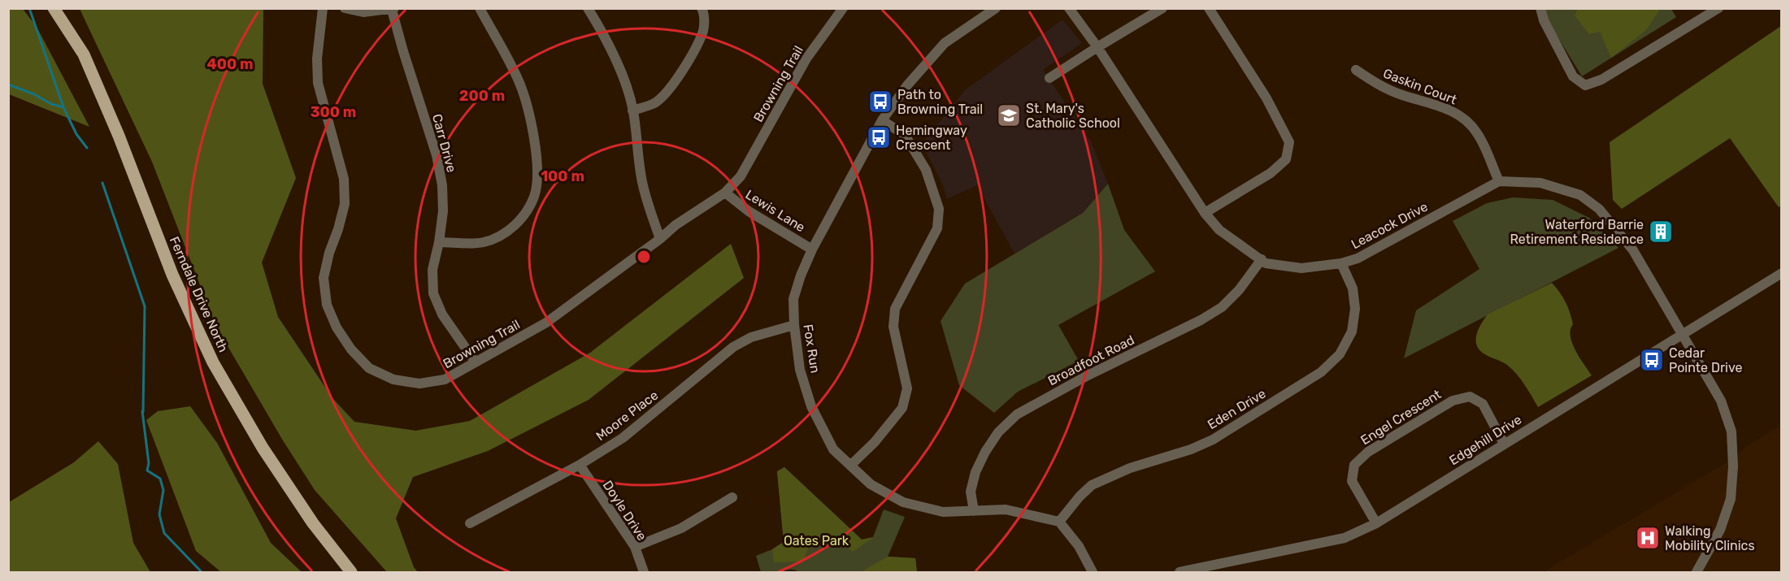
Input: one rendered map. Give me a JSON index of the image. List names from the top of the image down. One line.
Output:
{"streets":{"main road":["Ferndale Drive North"],"street":["Browning Trail","Gaskin Court","Carr Drive","Lewis Lane","Leacock Drive","Fox Run","Broadfoot Road","Eden Drive","Moore Place","Engel Crescent","Edgehill Drive","Doyle Drive"]},"crossings":[["Browning Trail","Carr Drive"],["Browning Trail","Lewis Lane"],["Gaskin Court","Leacock Drive"],["Lewis Lane","Fox Run"],["Leacock Drive","Broadfoot Road"],["Leacock Drive","Eden Drive"],["Fox Run","Broadfoot Road"],["Fox Run","Eden Drive"],["Fox Run","Moore Place"],["Moore Place","Doyle Drive"],["Engel Crescent","Edgehill Drive"]],"parks":["Oates Park"],"places":{"bus stop":["Path to Browning Trail","Hemingway Crescent","Cedar Pointe Drive"],"school or university":["St. Mary's Catholic School"],"building":["Waterford Barrie Retirement Residence"],"hospital":["Walking Mobility Clinics"]},"rings":["400 m","200 m","300 m","100 m"]}
